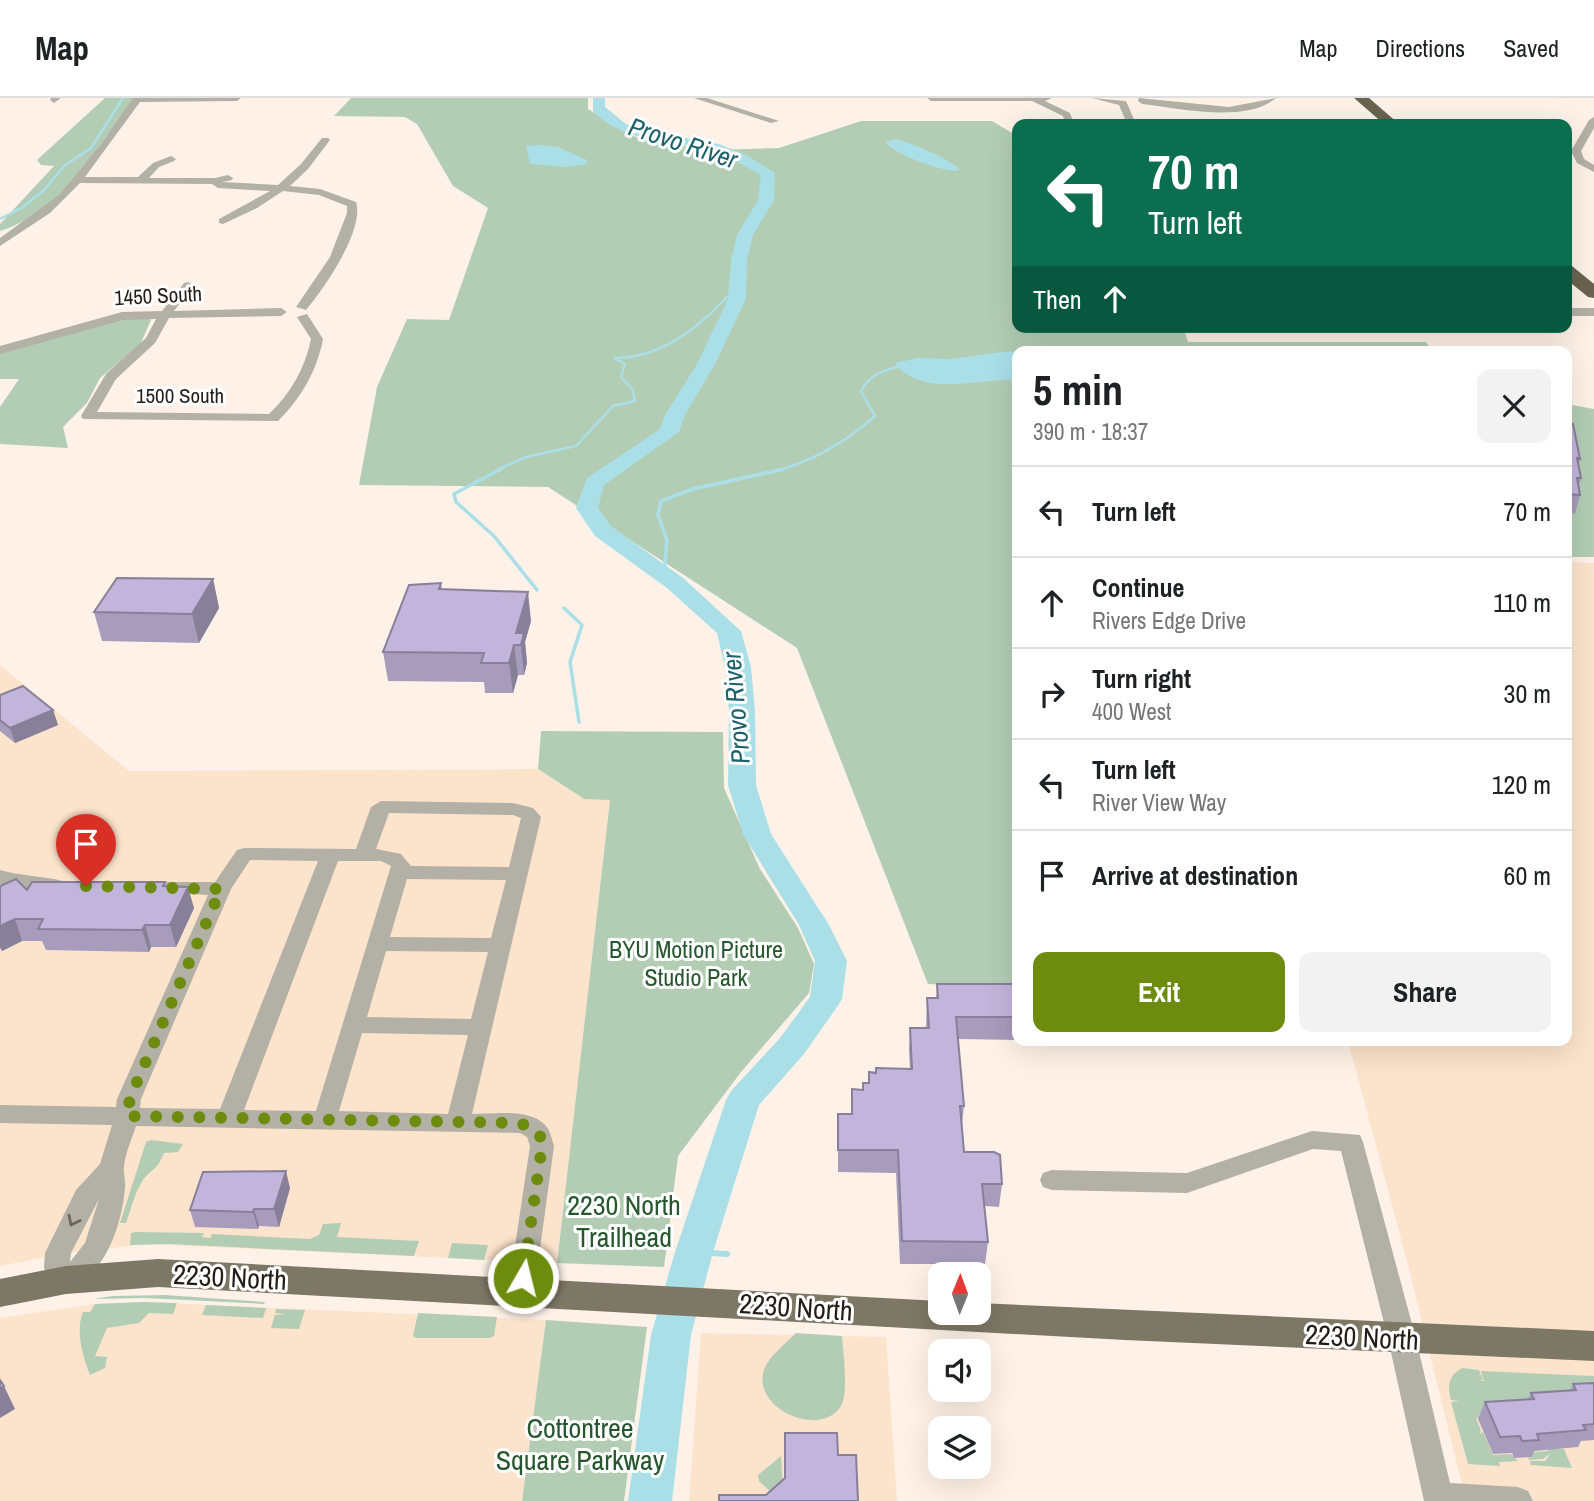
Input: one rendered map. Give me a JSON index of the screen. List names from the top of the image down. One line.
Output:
{"streets":{"main road":["2230 North"],"street":["1450 South","1500 South"]},"crossings":[["1450 South","1500 South"]],"water":["Provo River"],"parks":["BYU Motion Picture Studio Park","2230 North Trailhead","Cottontree Square Parkway"],"north":"top","page":{"header":"Map","nav":["Map","Directions","Saved"],"turn":["70 m","Turn left"],"then":"Then","heading":["5 min","390 m · 18:37"],"list":[{"name":"Turn left","value":"70 m"},{"name":"Continue","note":"Rivers Edge Drive","value":"110 m"},{"name":"Turn right","note":"400 West","value":"30 m"},{"name":"Turn left","note":"River View Way","value":"120 m"},{"name":"Arrive at destination","value":"60 m"}],"buttons":["Exit","Share"]}}
